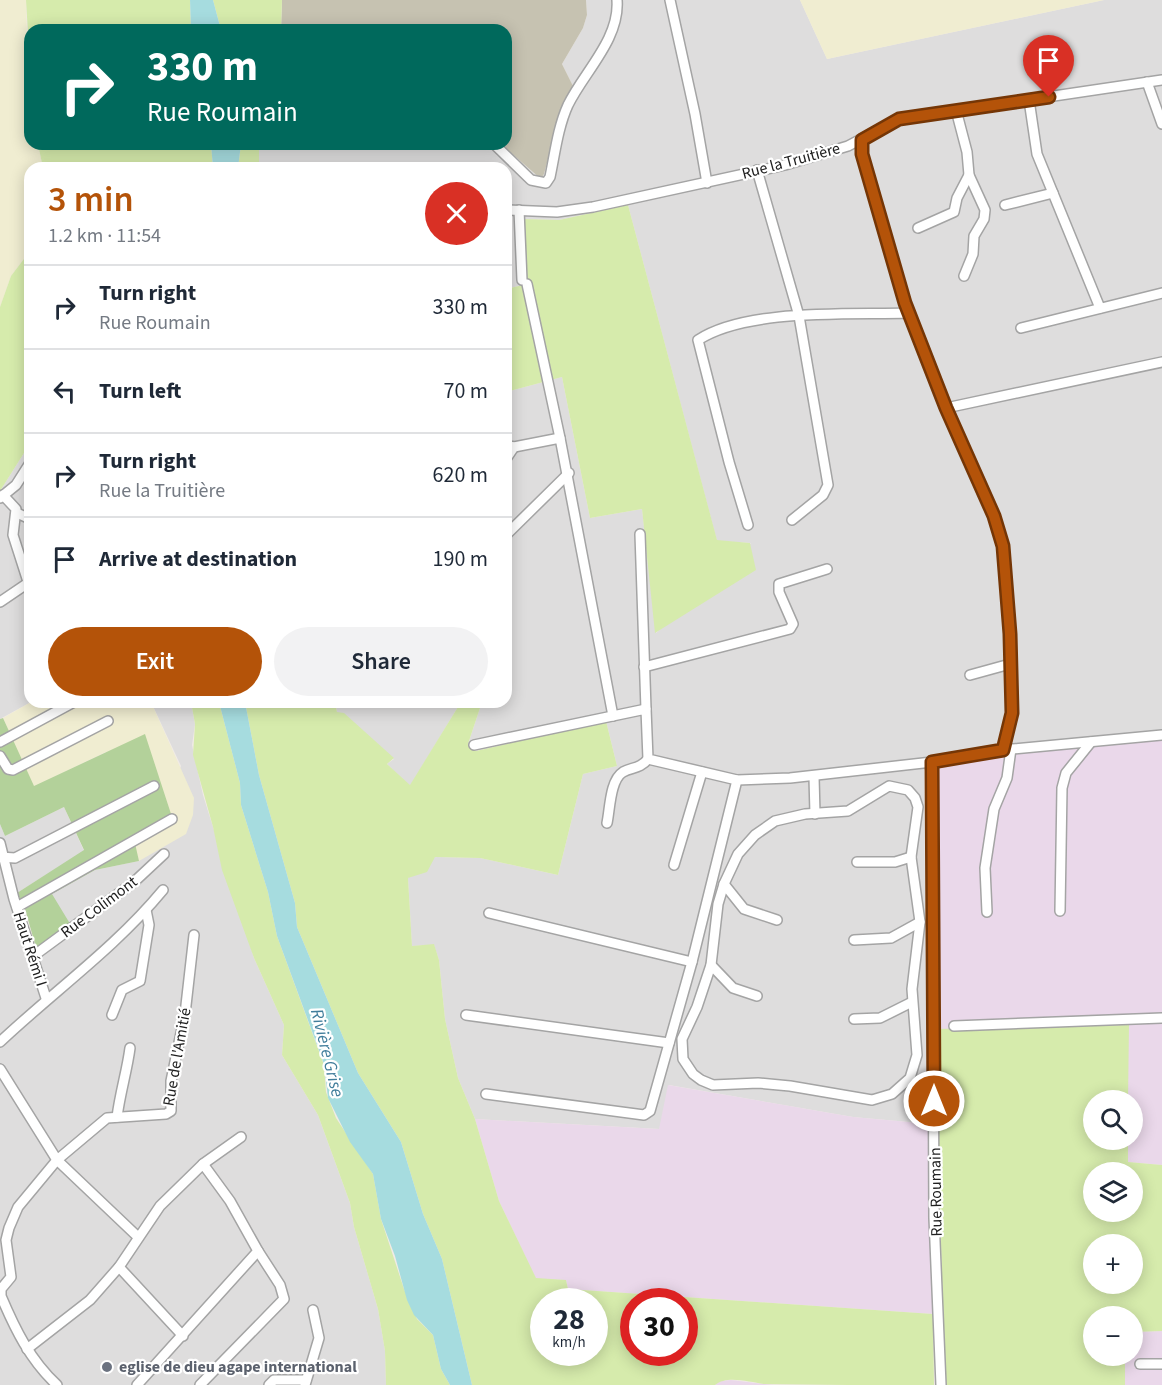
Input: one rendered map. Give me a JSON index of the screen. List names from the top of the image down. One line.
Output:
{"streets":{"street":["Rue la Truitière","Rue Colimont","Haut Rémi I","Rue de l'Amitié","Rue Roumain"]},"crossings":[["Rue Colimont","Haut Rémi I"]],"water":["Rivière Grise"],"places":["eglise de dieu agape international"],"page":{"turn":["330 m","Rue Roumain"],"heading":["3 min","1.2 km · 11:54"],"list":[{"name":"Turn right","note":"Rue Roumain","value":"330 m"},{"name":"Turn left","value":"70 m"},{"name":"Turn right","note":"Rue la Truitière","value":"620 m"},{"name":"Arrive at destination","value":"190 m"}],"buttons":["Exit","Share"],"map_buttons":["+","−"],"speed":"28 km/h","limit":"30"}}
